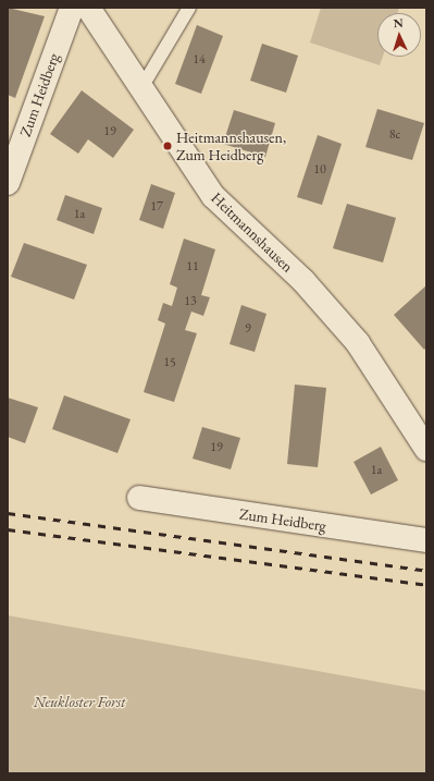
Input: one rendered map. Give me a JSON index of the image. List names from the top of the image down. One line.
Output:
{"streets":{"street":["Zum Heidberg","Heitmannshausen"]},"parks":["Neukloster Forst"],"places":["Heitmannshausen, Zum Heidberg"],"house_numbers":["14","19","8c","10","17","1a","11","13","9","15","19","1a"],"north":"top"}
